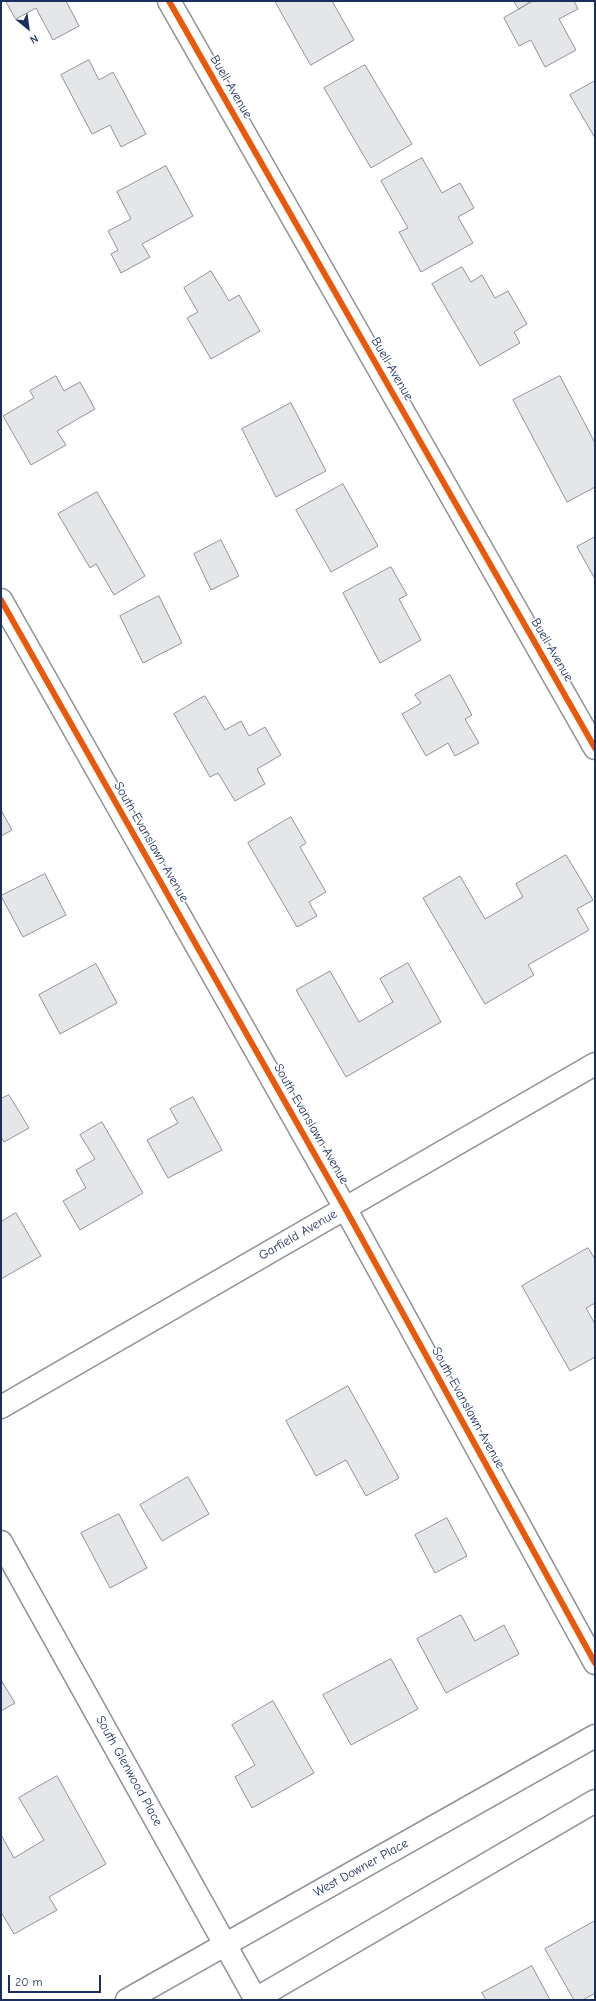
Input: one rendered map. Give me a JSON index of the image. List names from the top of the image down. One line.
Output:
{"streets":{"street":["Buell Avenue","South Evanslawn Avenue","Garfield Avenue","South Glenwood Place","West Downer Place"]},"crossings":[["South Evanslawn Avenue","Garfield Avenue"],["South Glenwood Place","West Downer Place"]],"scale_bar":"20 m","north":"bottom right"}
